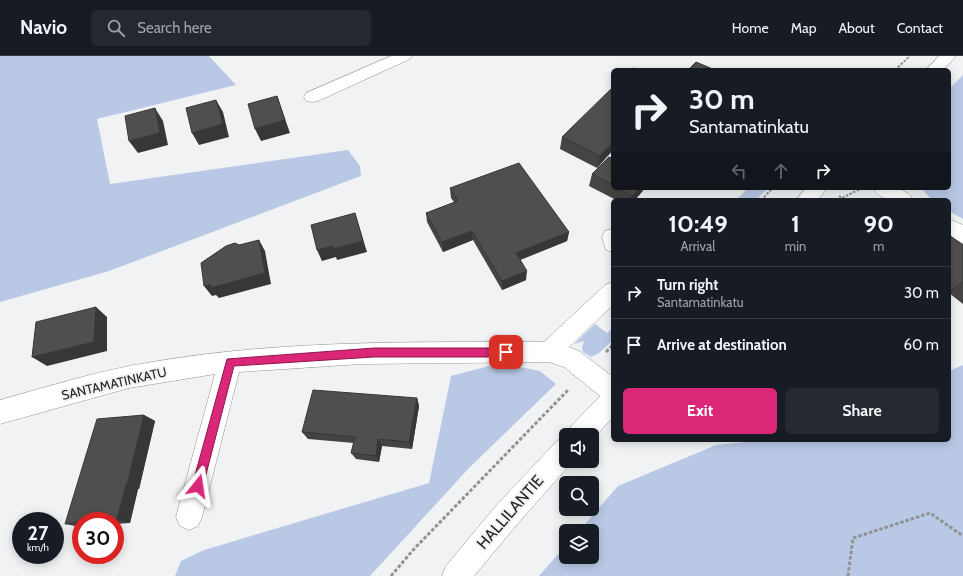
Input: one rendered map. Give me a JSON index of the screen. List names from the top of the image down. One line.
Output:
{"streets":{"street":["SANTAMATINKATU","HALLILANTIE"]},"page":{"header":"Navio","search":"Search here","nav":["Home","Map","About","Contact"],"turn":["30 m","Santamatinkatu"],"eta":["10:49","Arrival","1","min","90","m"],"list":[{"name":"Turn right","note":"Santamatinkatu","value":"30 m"},{"name":"Arrive at destination","value":"60 m"}],"buttons":["Exit","Share"],"speed":"27 km/h","limit":"30"}}
